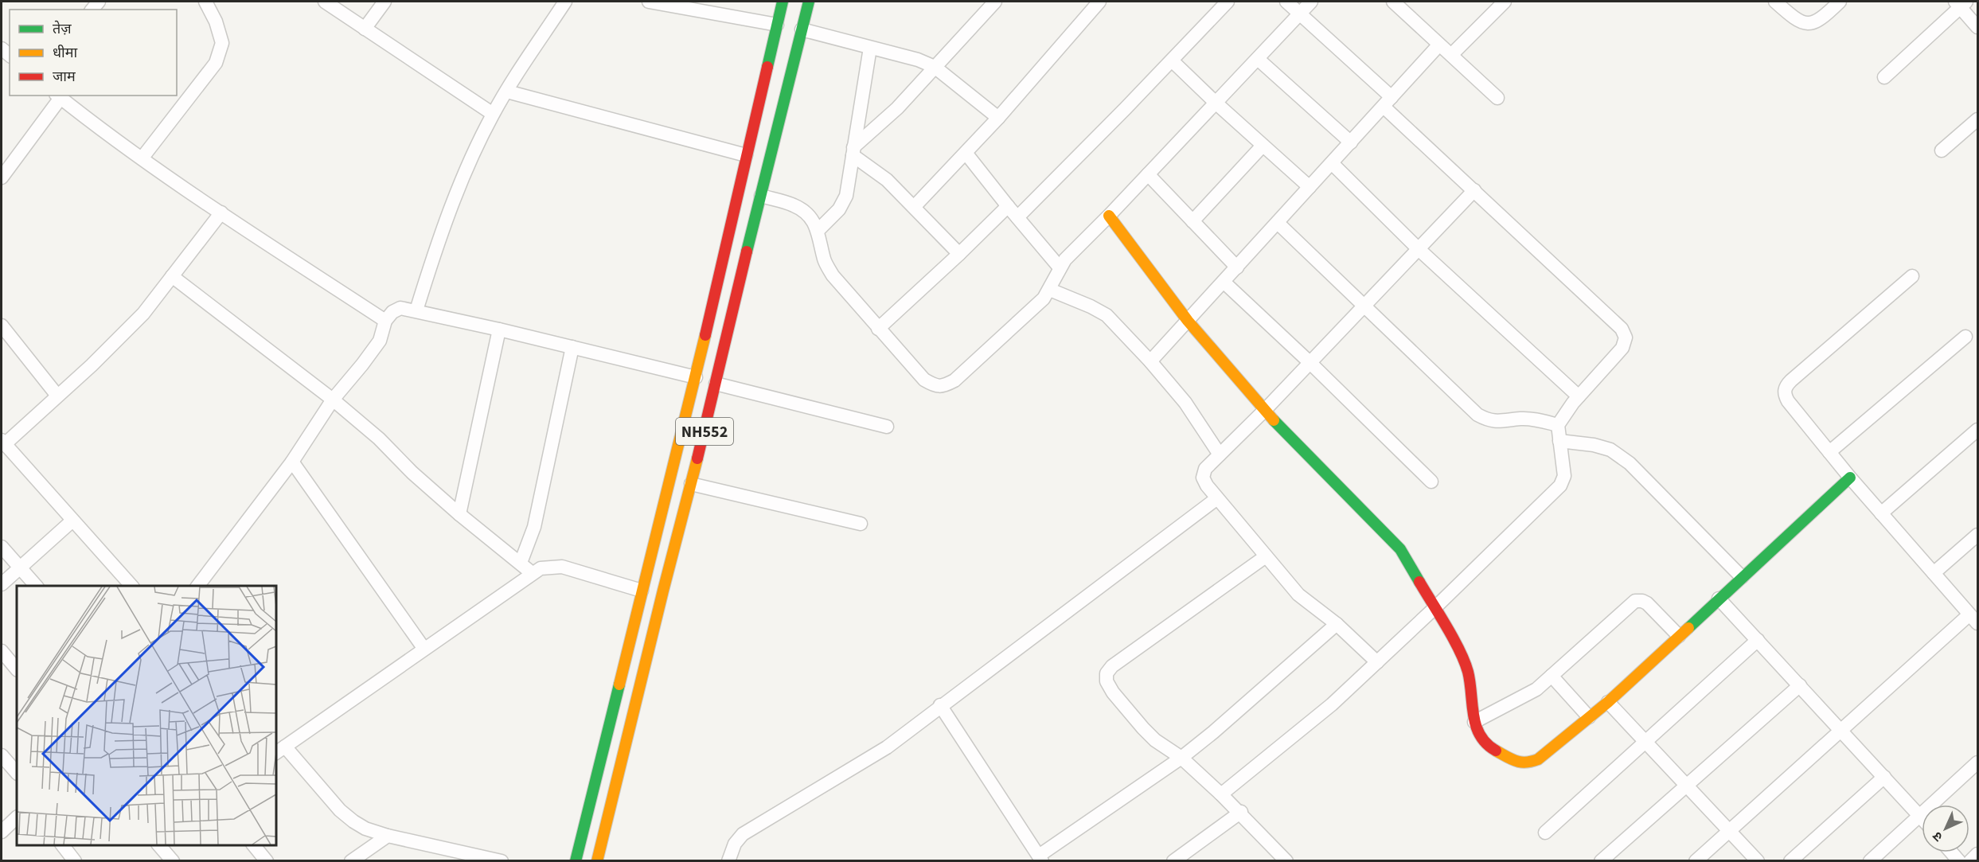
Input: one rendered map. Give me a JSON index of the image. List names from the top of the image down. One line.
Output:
{"streets":{"main road":["NH552"]},"legend":["तेज़","धीमा","जाम"],"north":"bottom left"}
